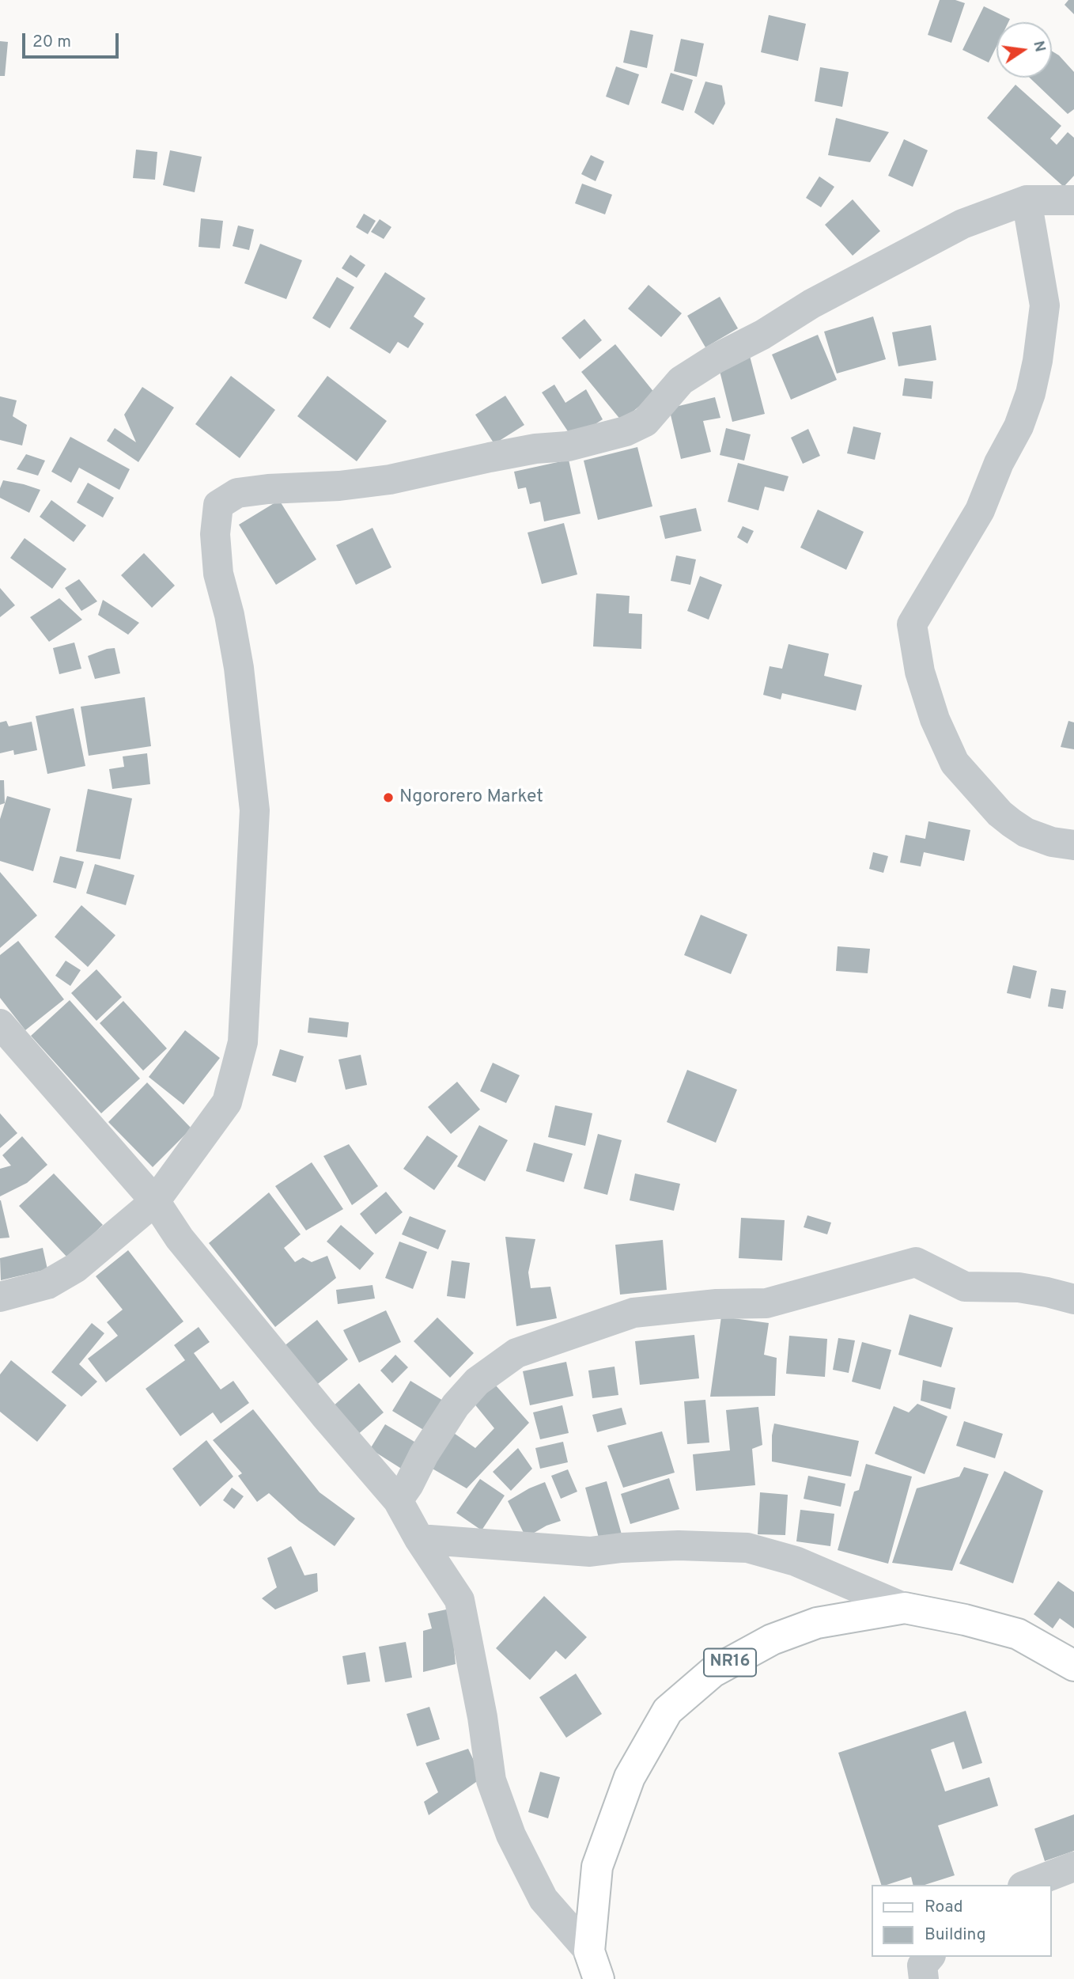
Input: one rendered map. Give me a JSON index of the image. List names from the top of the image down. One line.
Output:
{"streets":{"main road":["NR16"]},"places":["Ngororero Market"],"legend":["Road","Building"],"scale_bar":"20 m","north":"right"}
